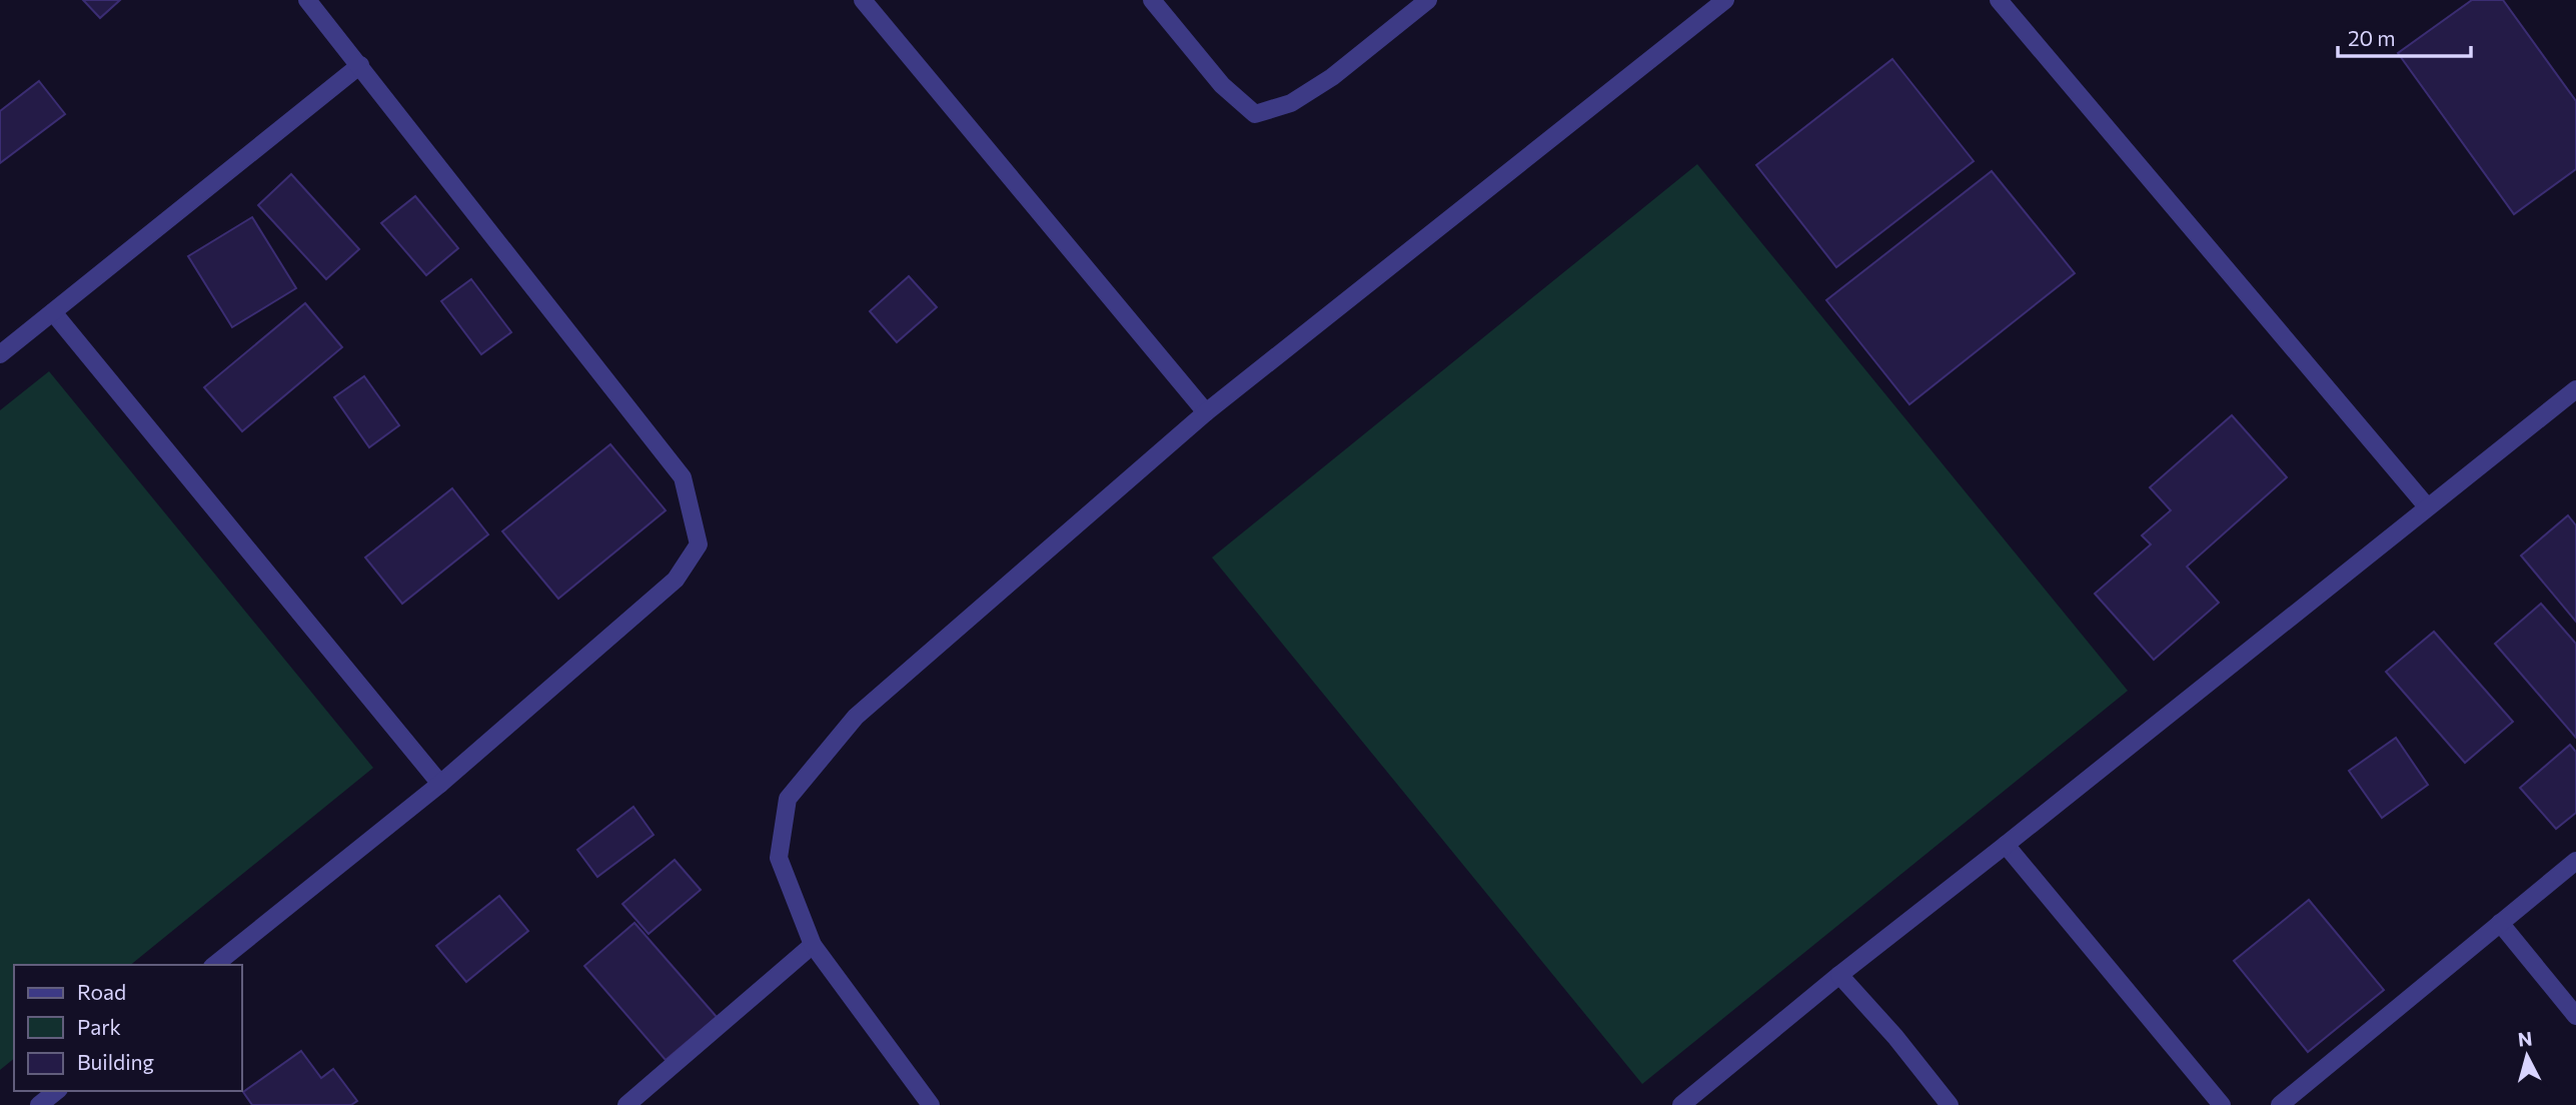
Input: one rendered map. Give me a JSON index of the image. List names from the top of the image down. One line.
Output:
{"legend":["Road","Park","Building"],"scale_bar":"20 m","north":"top"}
